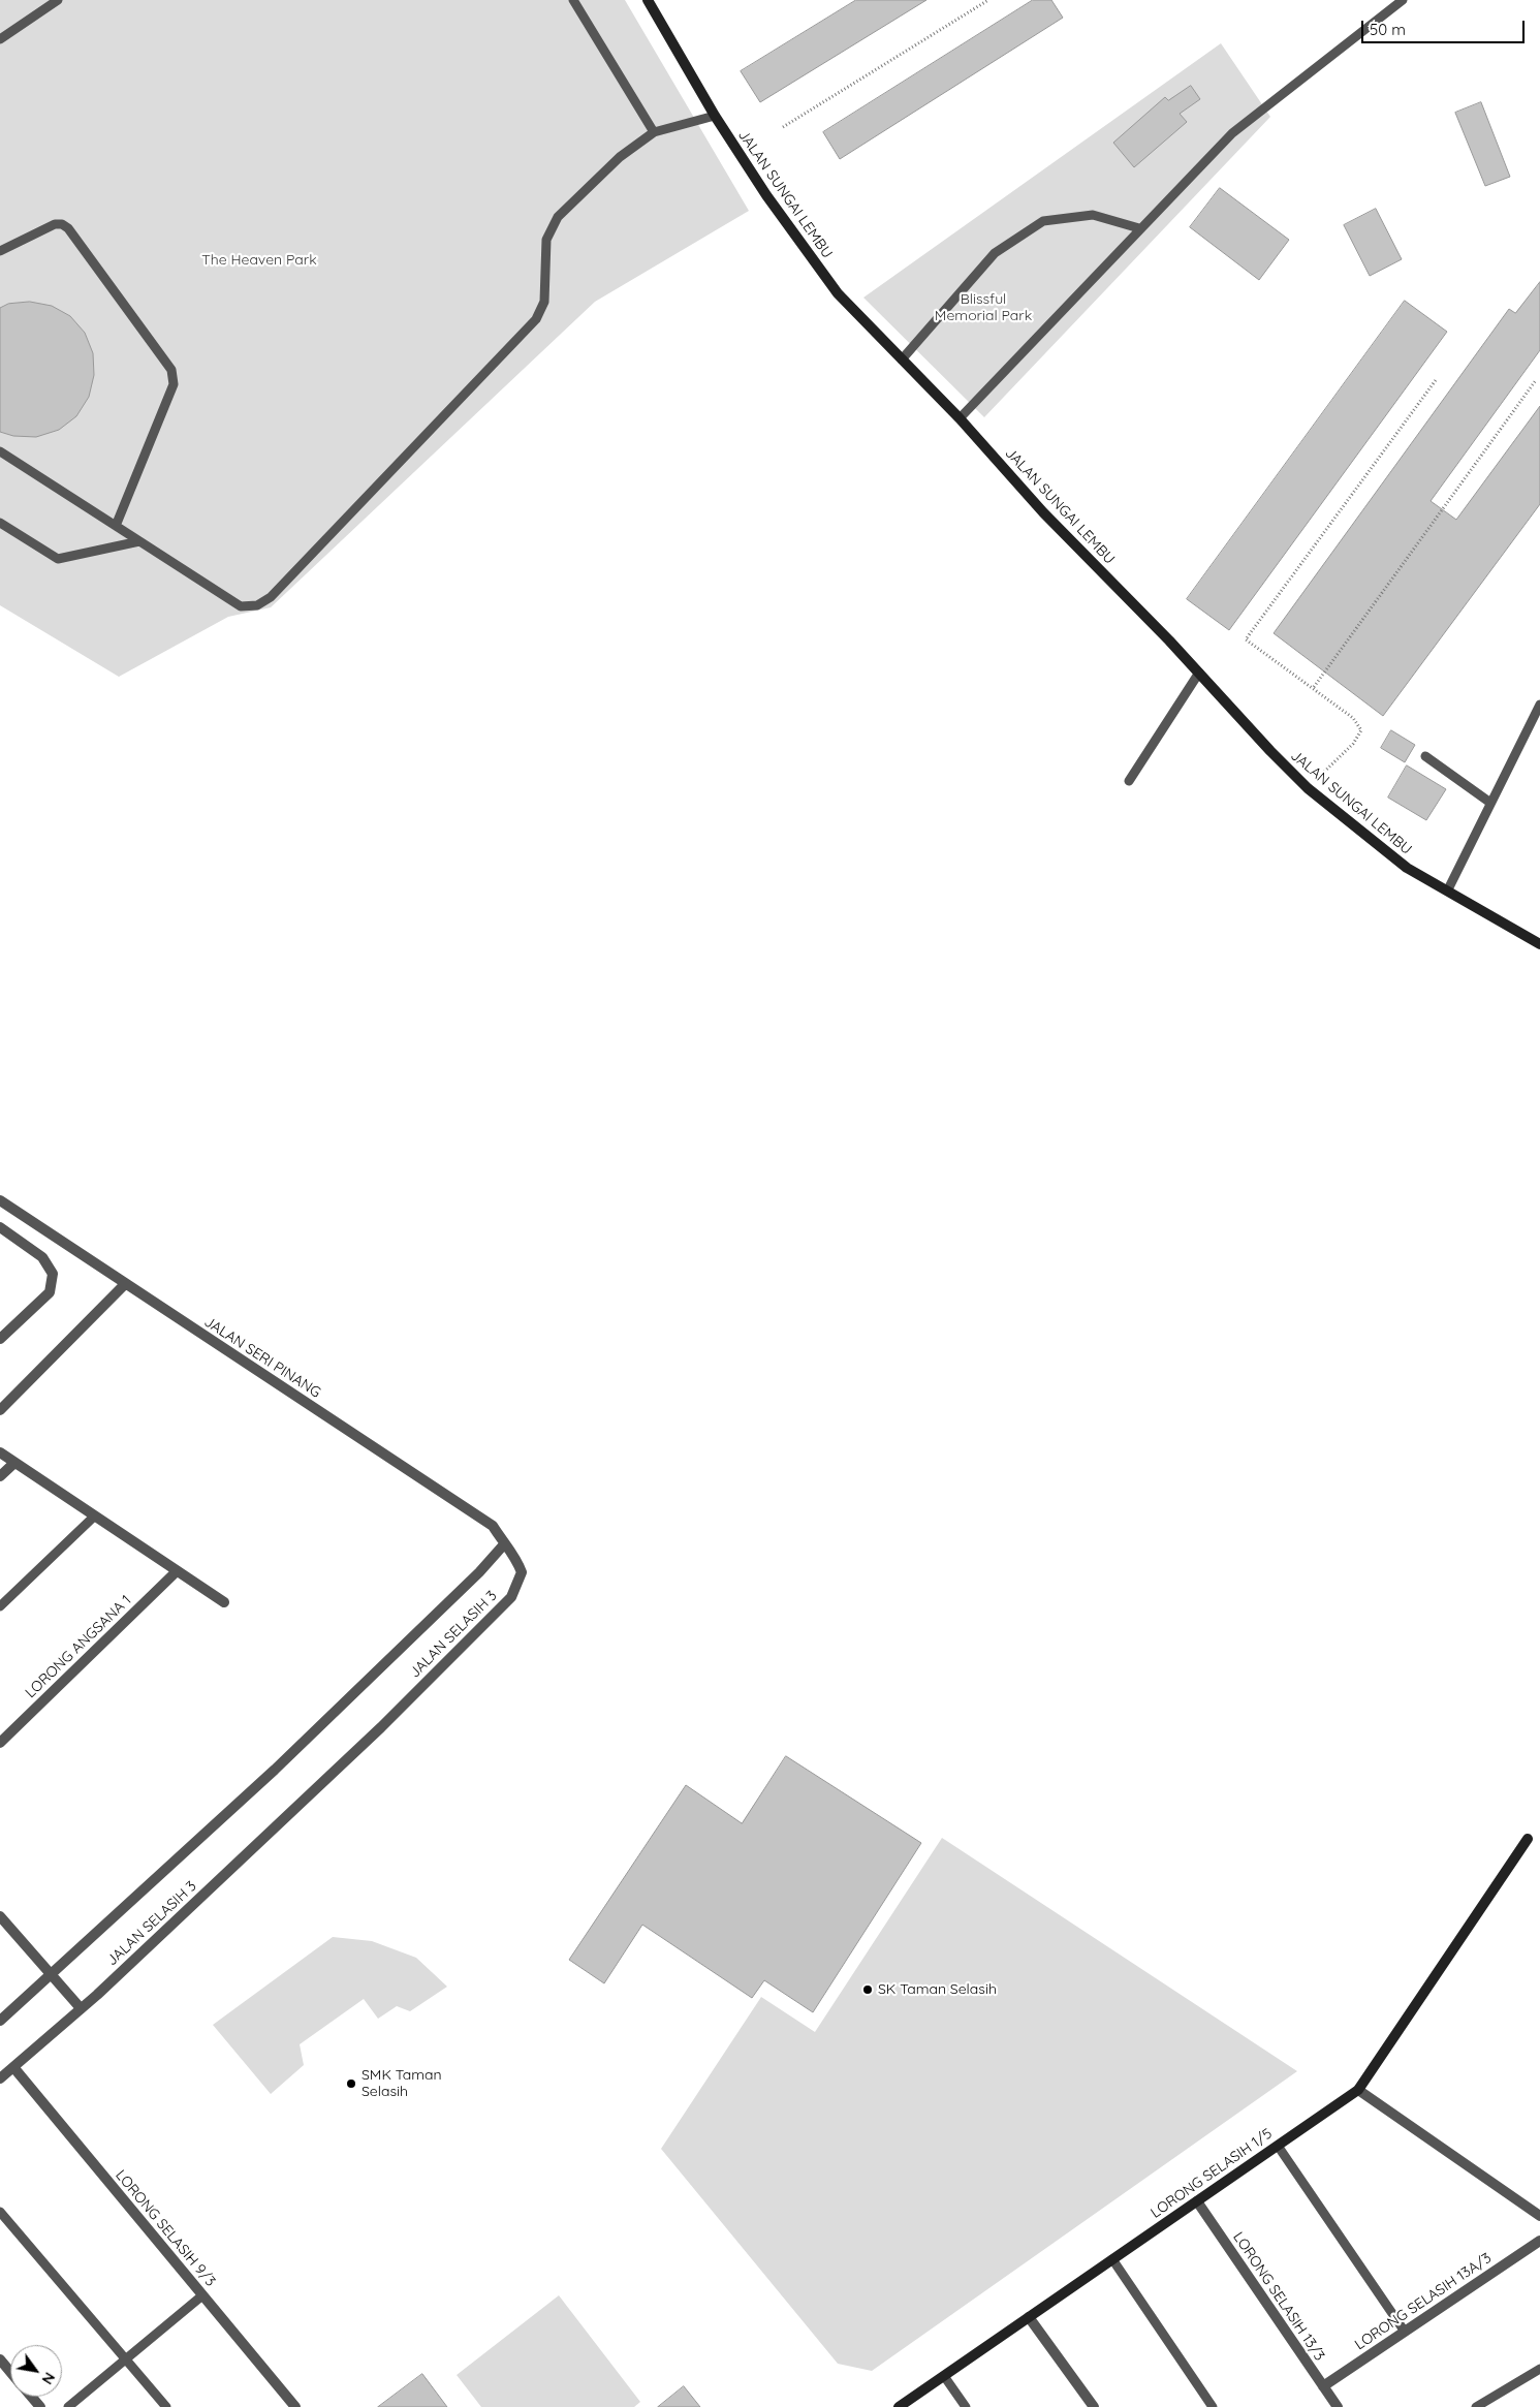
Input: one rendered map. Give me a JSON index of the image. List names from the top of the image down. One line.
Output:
{"streets":{"main road":["JALAN SUNGAI LEMBU","LORONG SELASIH 1/5"],"street":["JALAN SERI PINANG","JALAN SELASIH 3","LORONG ANGSANA 1","LORONG SELASIH 9/3","LORONG SELASIH 13/3","LORONG SELASIH 13A/3"]},"crossings":[["JALAN SERI PINANG","JALAN SELASIH 3"],["JALAN SELASIH 3","LORONG SELASIH 9/3"],["LORONG SELASIH 1/5","LORONG SELASIH 13/3"],["LORONG SELASIH 13/3","LORONG SELASIH 13A/3"]],"parks":["The Heaven Park","Blissful Memorial Park"],"places":["SK Taman Selasih","SMK Taman Selasih"],"scale_bar":"50 m","north":"bottom right"}
